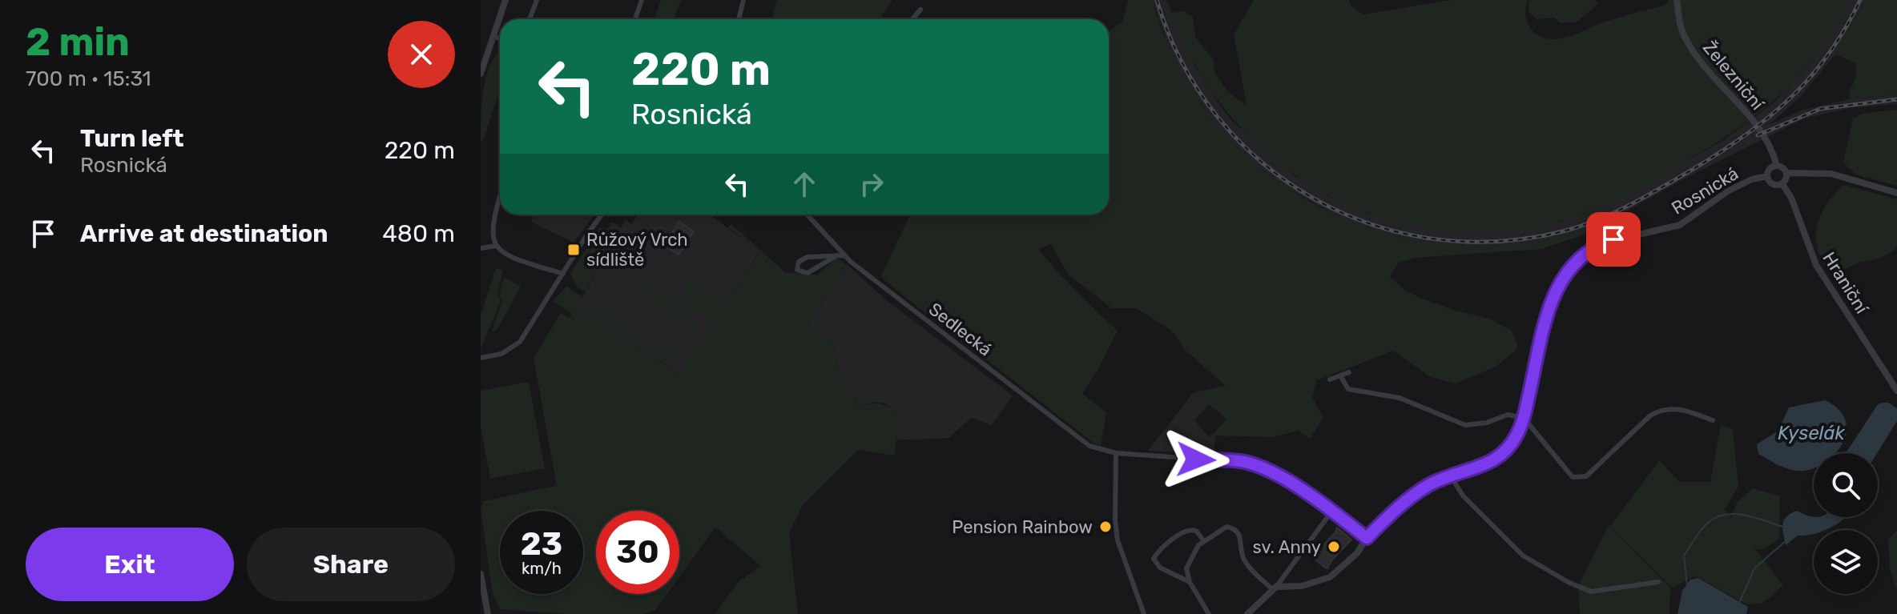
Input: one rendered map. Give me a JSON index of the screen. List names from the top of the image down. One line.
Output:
{"streets":{"street":["Železniční","Rosnická","Hraniční","Sedlecká"]},"crossings":[["Železniční","Rosnická"],["Železniční","Hraniční"],["Rosnická","Hraniční"],["Rosnická","Sedlecká"]],"water":["Kyselák"],"places":{"transit":["Růžový Vrch sídliště"],"other":["Pension Rainbow","sv. Anny"]},"page":{"heading":["2 min","700 m · 15:31"],"turn":["220 m","Rosnická"],"list":[{"name":"Turn left","note":"Rosnická","value":"220 m"},{"name":"Arrive at destination","value":"480 m"}],"speed":"23 km/h","limit":"30","buttons":["Exit","Share"]}}
